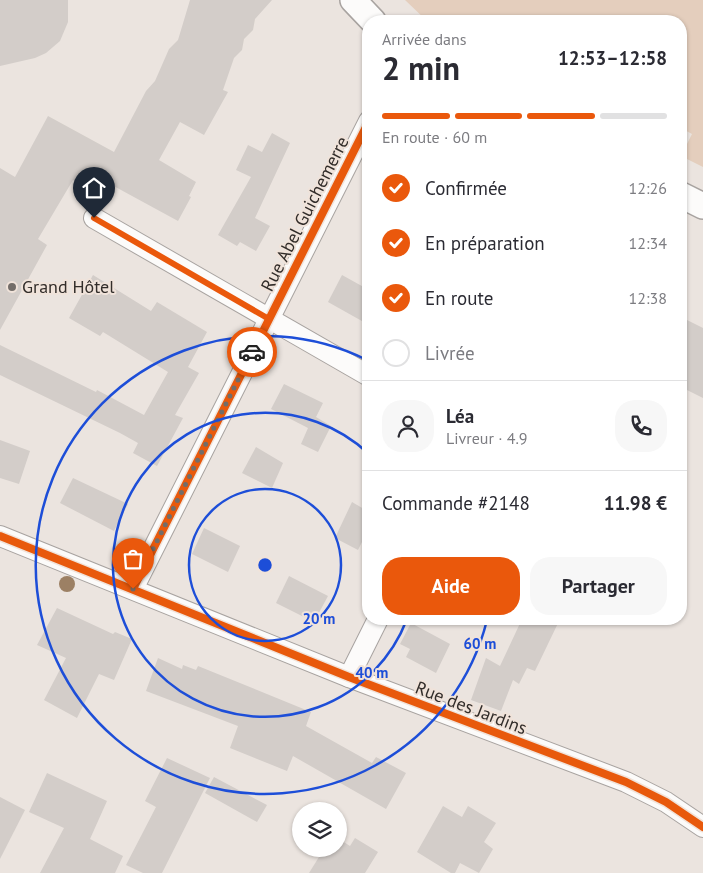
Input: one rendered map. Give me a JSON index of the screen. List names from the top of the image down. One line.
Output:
{"streets":{"street":["Rue Abel Guichemerre","Rue des Jardins"]},"crossings":[["Rue Abel Guichemerre","Rue des Jardins"]],"places":["Grand Hôtel"],"page":{"heading":["2 min","Arrivée dans","12:53–12:58"],"panel":["Léa","Livreur · 4.9","Commande #2148","11.98 €"],"bar":"En route · 60 m","list":[["Confirmée","12:26"],["En préparation","12:34"],["En route","12:38"],"Livrée"],"buttons":["Aide","Partager"]},"rings":["20 m","60 m","40 m"]}
